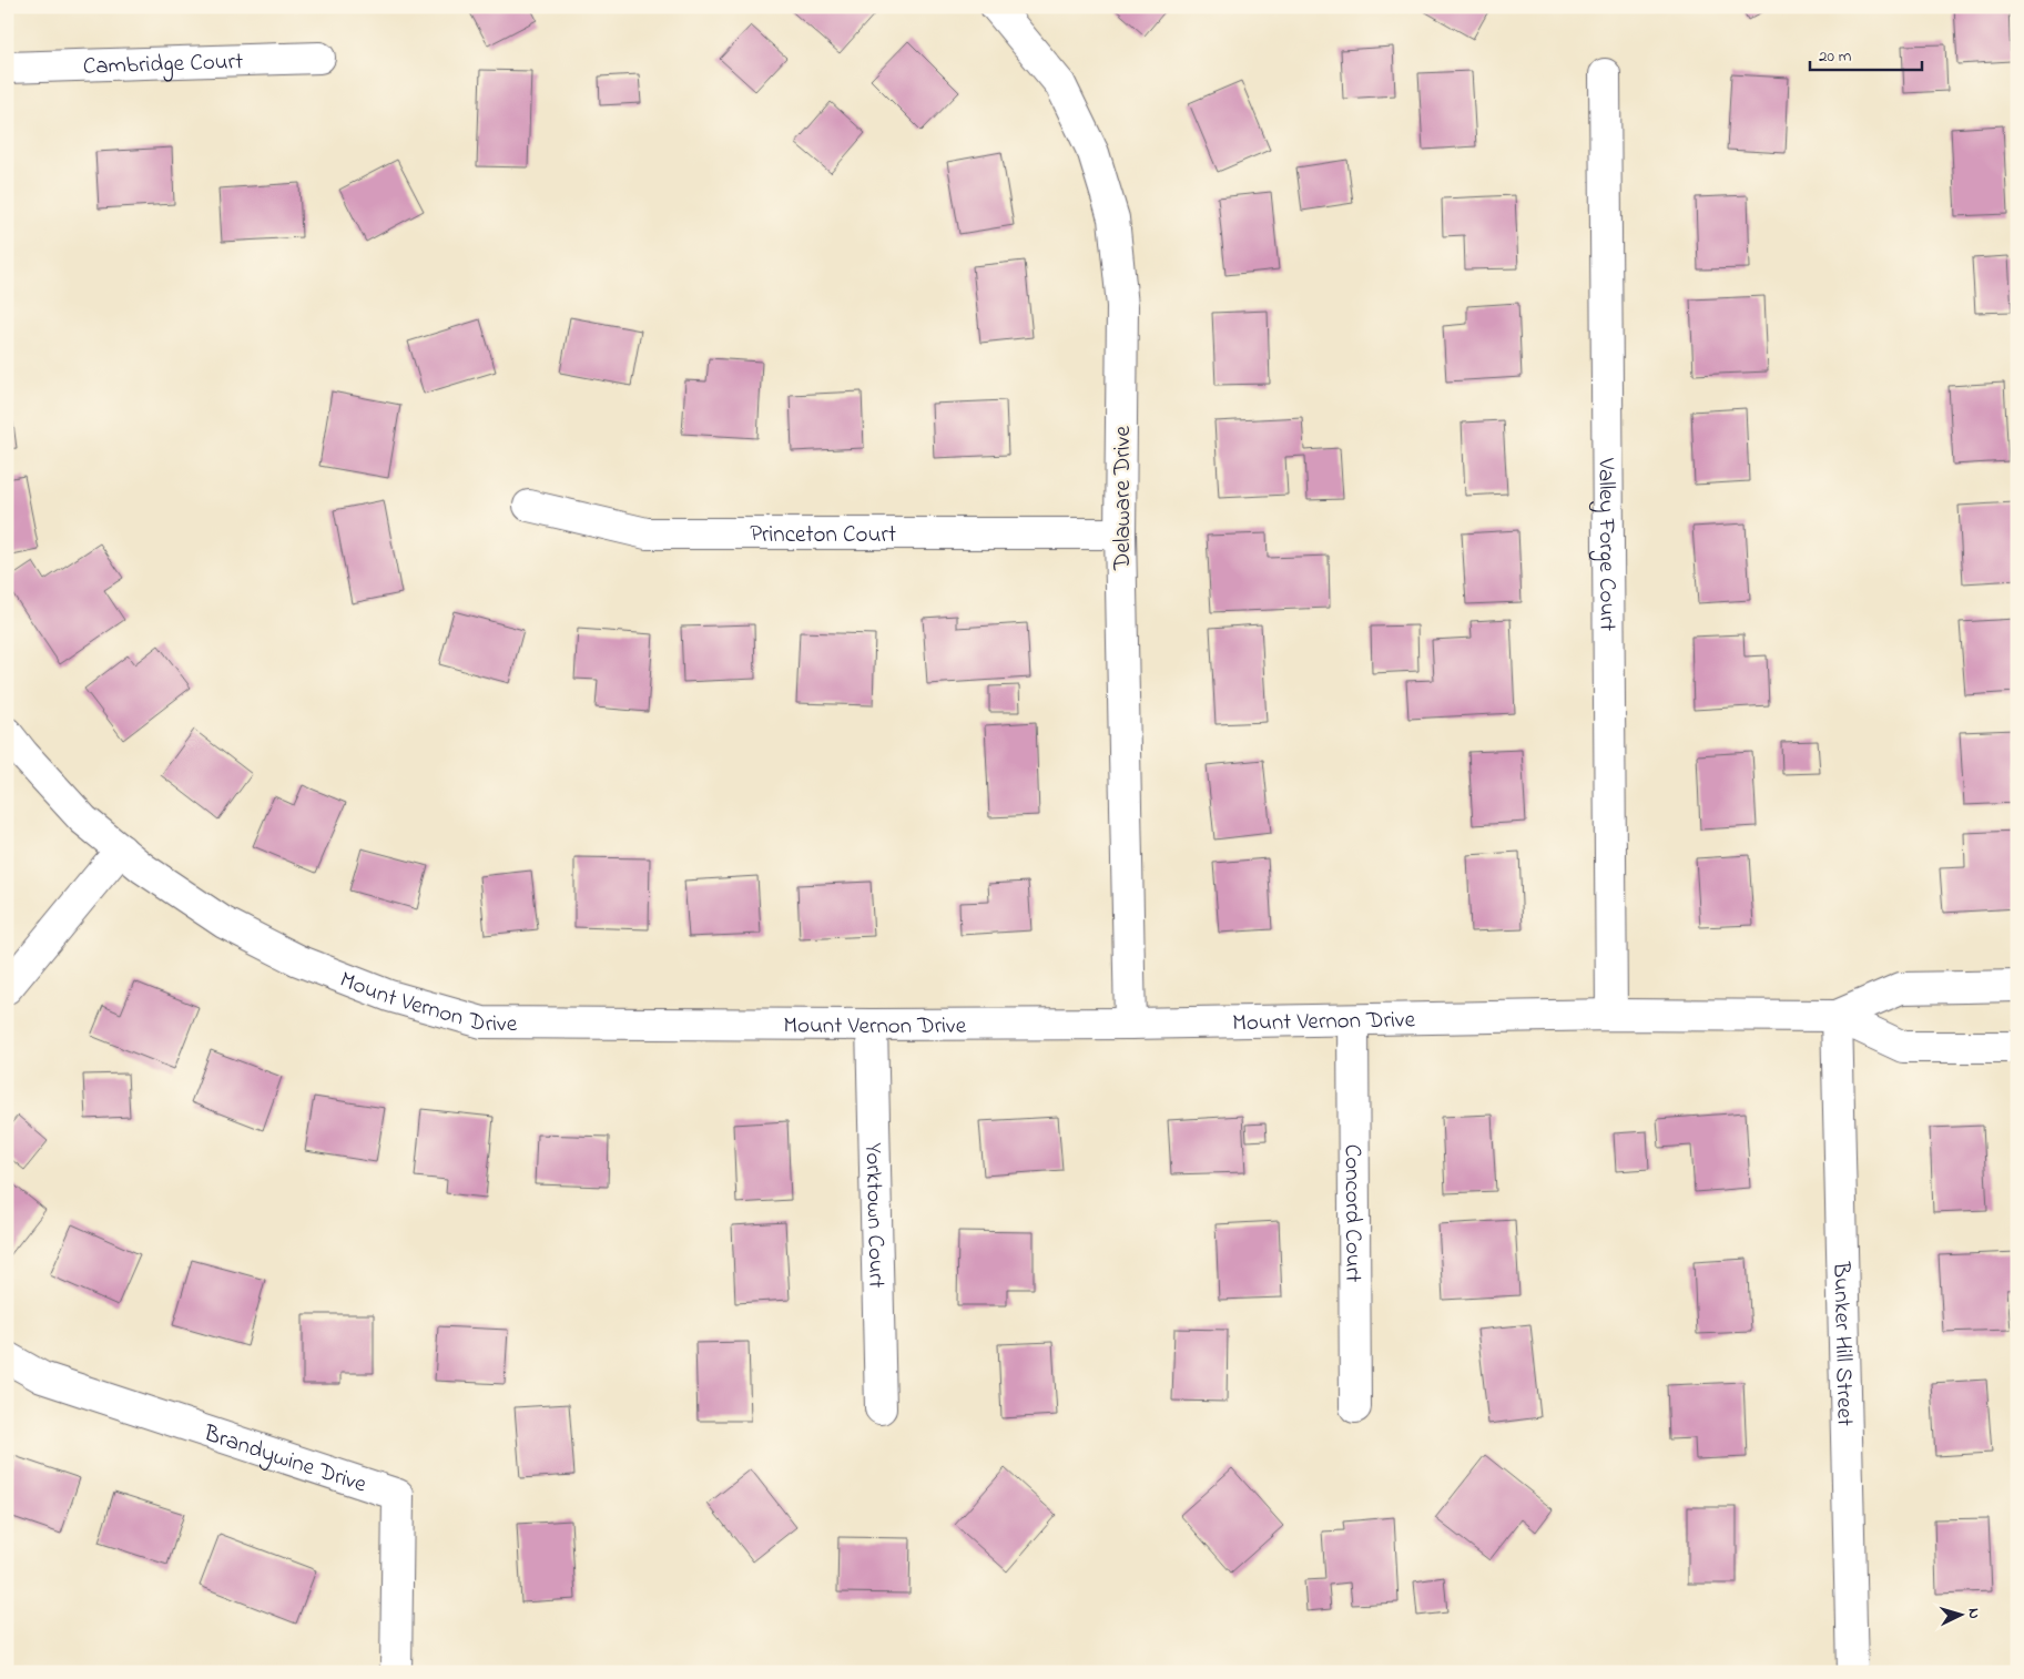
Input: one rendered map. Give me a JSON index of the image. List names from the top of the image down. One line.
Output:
{"streets":{"street":["Cambridge Court","Delaware Drive","Princeton Court","Valley Forge Court","Mount Vernon Drive","Concord Court","Yorktown Court","Bunker Hill Street","Brandywine Drive"]},"crossings":[["Delaware Drive","Princeton Court"],["Delaware Drive","Mount Vernon Drive"],["Valley Forge Court","Mount Vernon Drive"],["Mount Vernon Drive","Concord Court"],["Mount Vernon Drive","Yorktown Court"],["Mount Vernon Drive","Bunker Hill Street"]],"scale_bar":"20 m","north":"right"}
